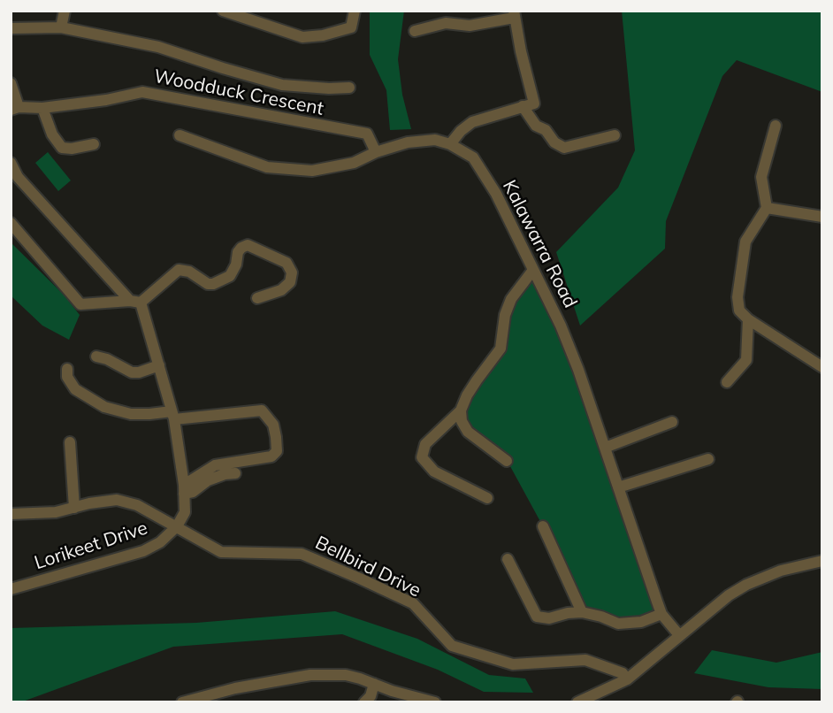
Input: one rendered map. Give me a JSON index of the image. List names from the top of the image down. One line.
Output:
{"streets":{"street":["Woodduck Crescent","Kalawarra Road","Lorikeet Drive","Bellbird Drive"]},"crossings":[["Woodduck Crescent","Kalawarra Road"],["Lorikeet Drive","Bellbird Drive"]]}
